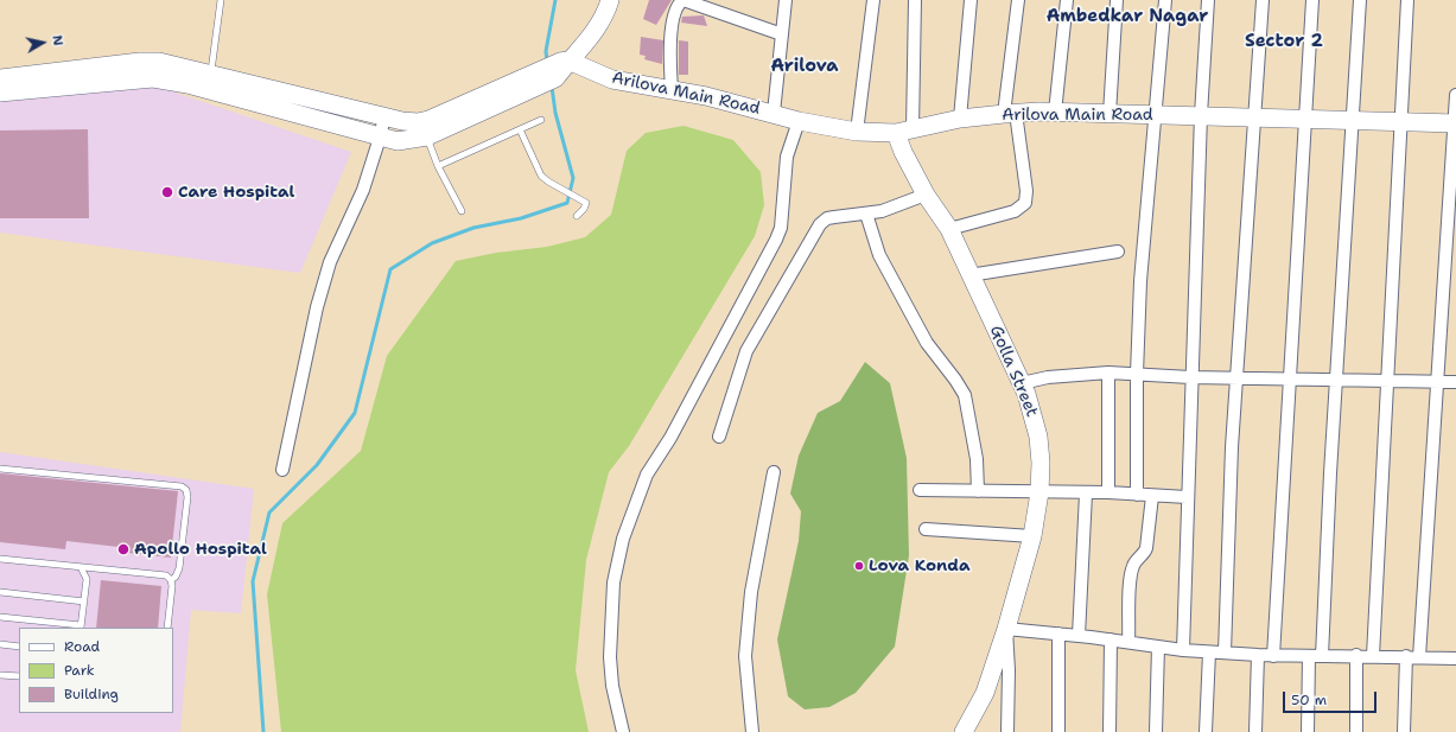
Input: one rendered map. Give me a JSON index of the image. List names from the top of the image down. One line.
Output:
{"streets":{"street":["Arilova Main Road","Golla Street"]},"crossings":[["Arilova Main Road","Golla Street"]],"districts":["Ambedkar Nagar","Sector 2","Arilova"],"places":["Care Hospital","Apollo Hospital","Lova Konda"],"legend":["Road","Park","Building"],"scale_bar":"50 m","north":"right"}
